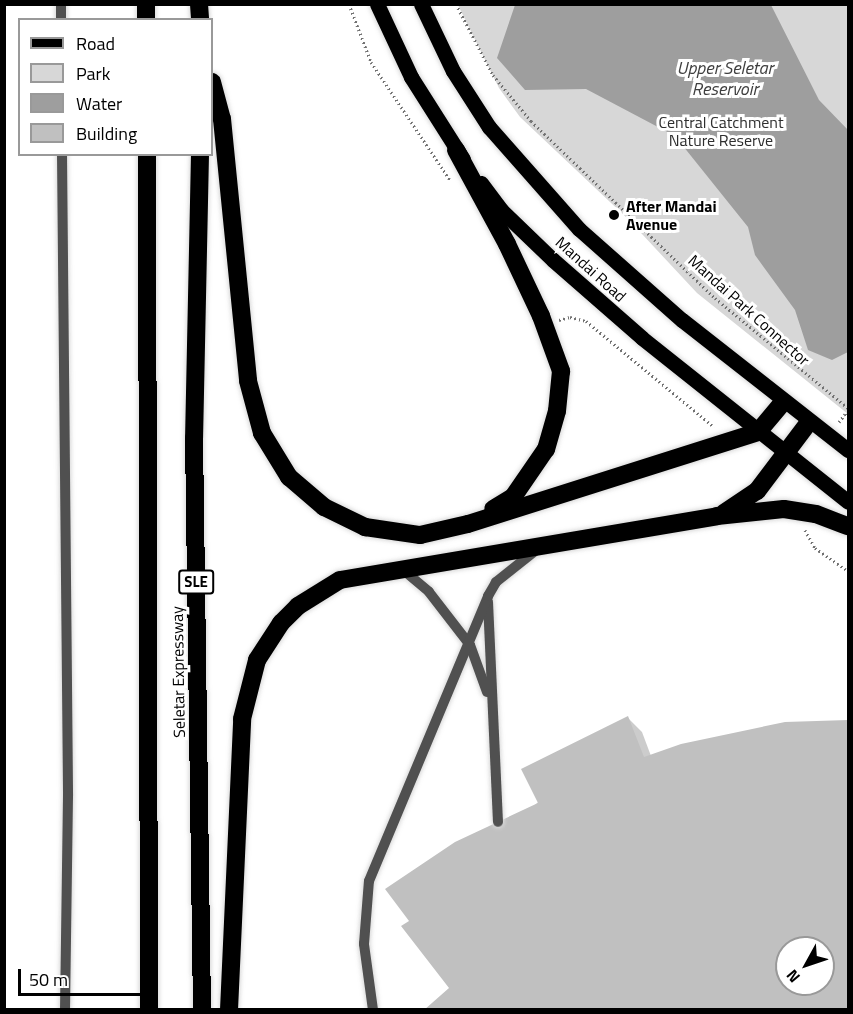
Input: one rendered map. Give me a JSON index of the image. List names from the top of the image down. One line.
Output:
{"streets":{"highway":["SLE","Seletar Expressway"],"main road":["Mandai Road"],"path":["Mandai Park Connector"]},"water":["Upper Seletar Reservoir"],"parks":["Central Catchment Nature Reserve"],"places":["After Mandai Avenue"],"legend":["Road","Park","Water","Building"],"scale_bar":"50 m","north":"bottom left"}
